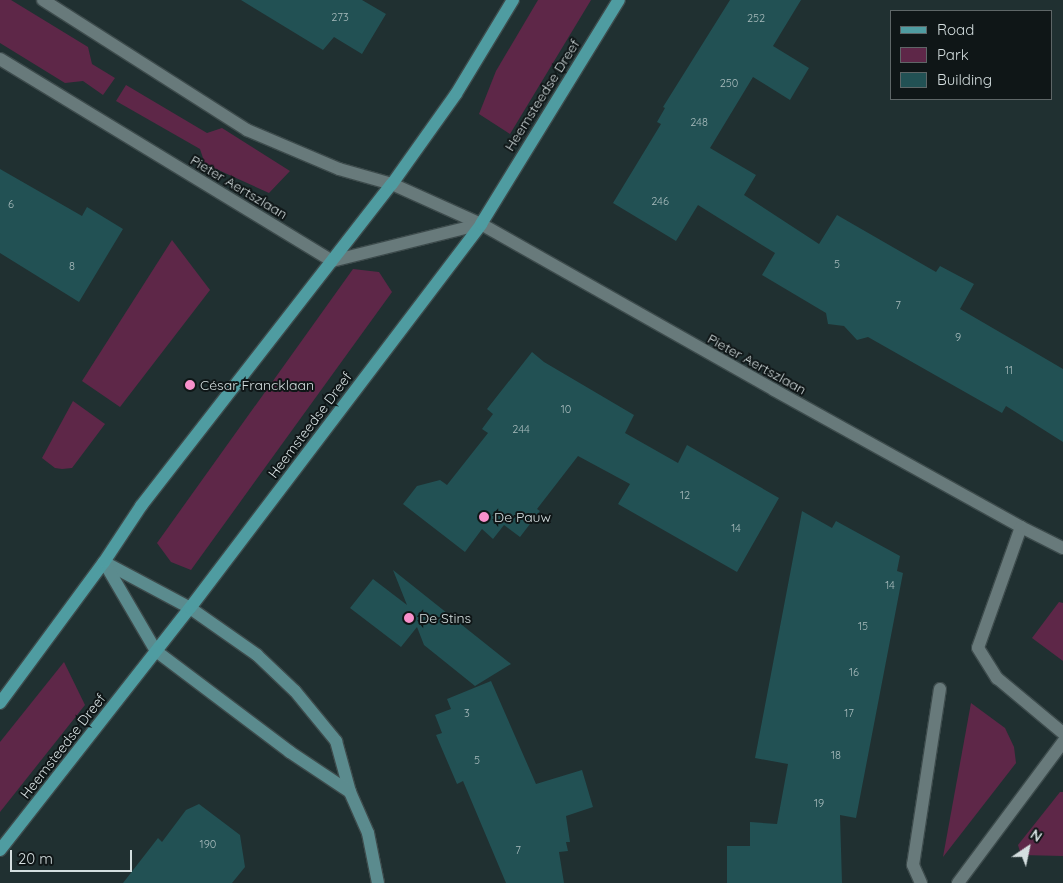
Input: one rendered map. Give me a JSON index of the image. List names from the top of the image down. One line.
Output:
{"streets":{"main road":["Heemsteedse Dreef"],"street":["Pieter Aertszlaan"]},"crossings":[["Heemsteedse Dreef","Pieter Aertszlaan"]],"places":["César Francklaan","De Pauw","De Stins"],"house_numbers":["273","252","250","248","246","6","5","8","7","9","11","10","244","12","14","14","15","16","3","17","18","5","19","190","7"],"legend":["Road","Park","Building"],"scale_bar":"20 m","north":"top right"}
